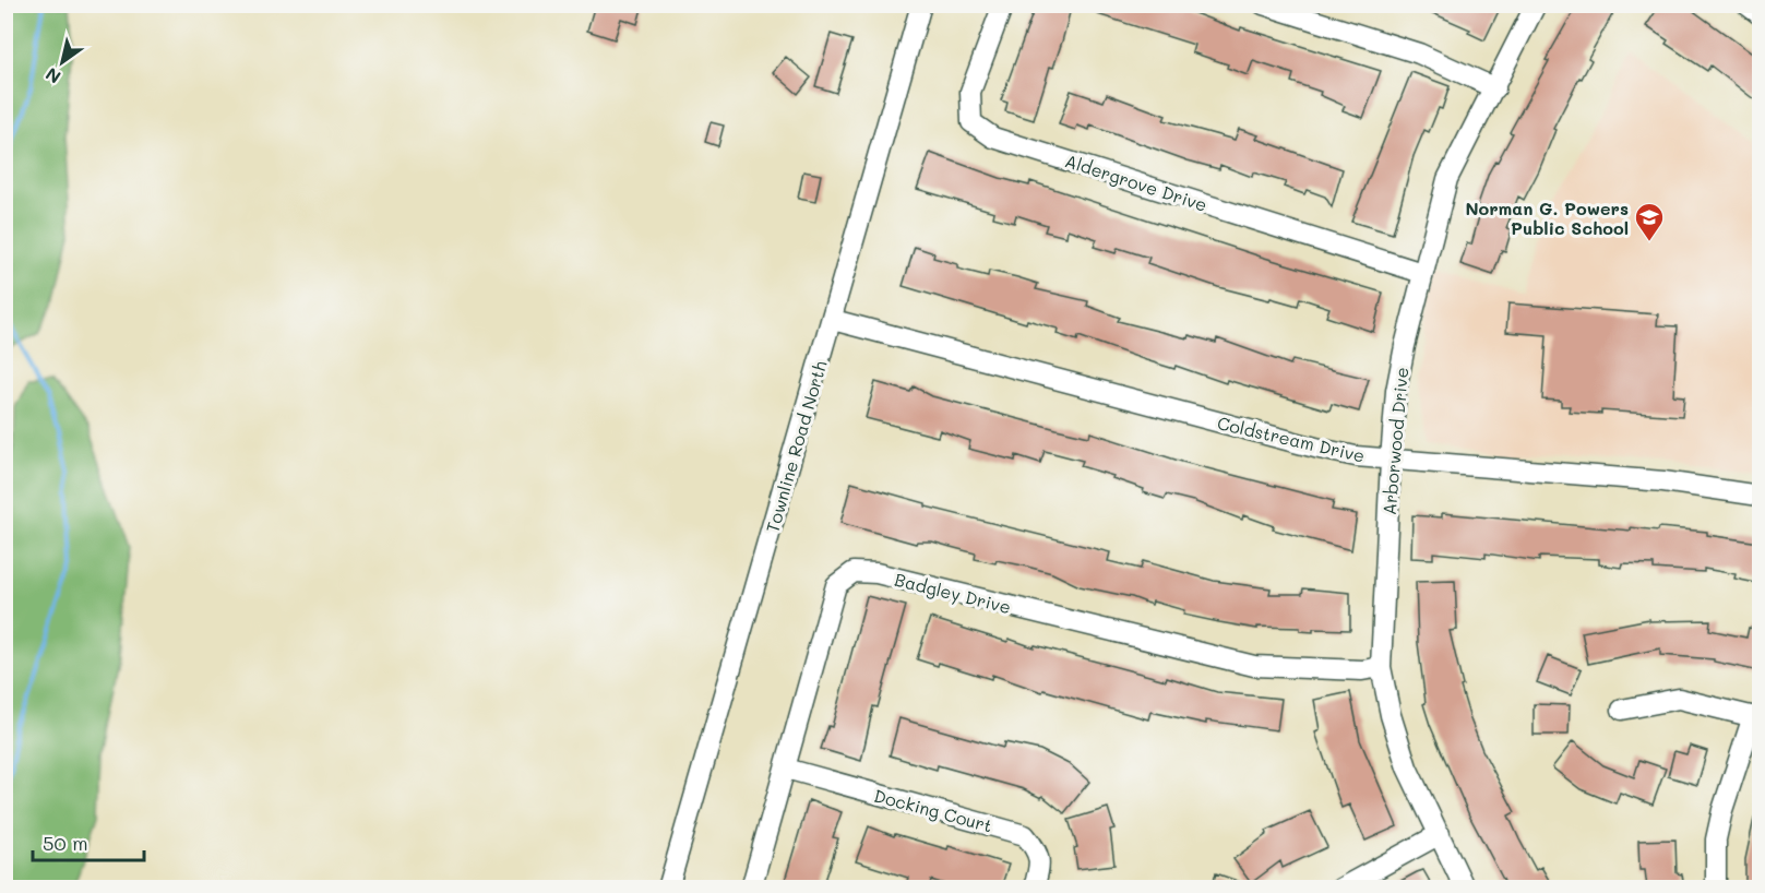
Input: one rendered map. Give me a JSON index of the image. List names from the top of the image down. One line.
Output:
{"streets":{"street":["Aldergrove Drive","Coldstream Drive","Arborwood Drive","Townline Road North","Badgley Drive","Docking Court"]},"crossings":[["Aldergrove Drive","Arborwood Drive"],["Coldstream Drive","Arborwood Drive"],["Coldstream Drive","Townline Road North"],["Arborwood Drive","Badgley Drive"],["Badgley Drive","Docking Court"]],"places":{"school or university":["Norman G. Powers Public School"]},"scale_bar":"50 m","north":"bottom left"}
